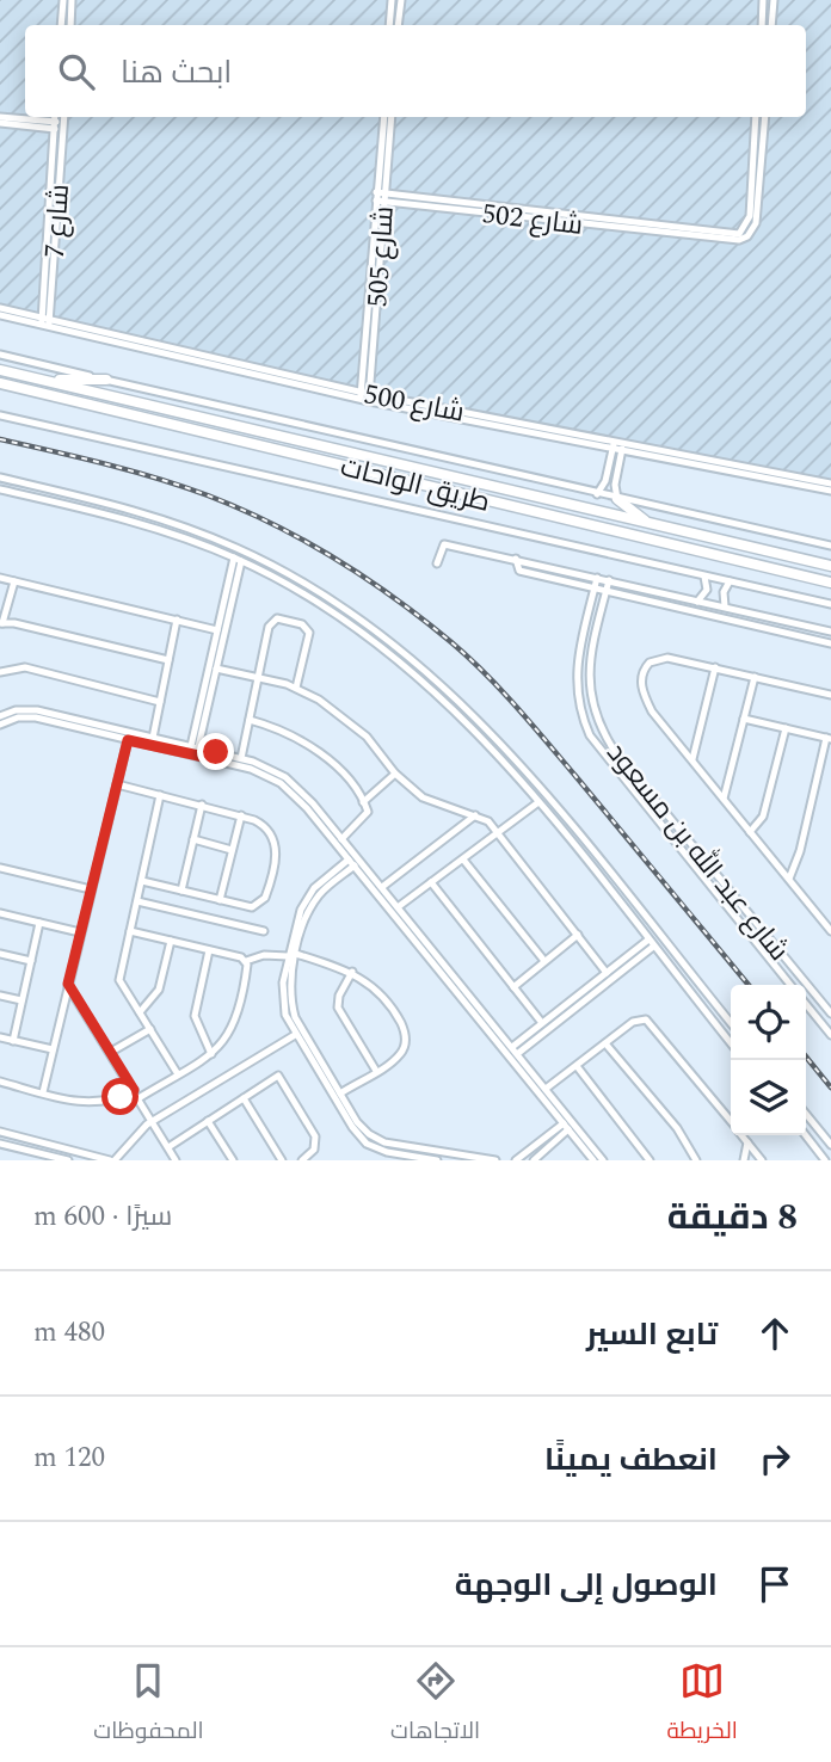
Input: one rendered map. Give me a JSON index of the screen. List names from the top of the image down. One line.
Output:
{"streets":{"highway":["طريق الواحات"],"street":["شارع 502","شارع 7","شارع 505","شارع 500","شارع عبد الله بن مسعود"]},"crossings":[["شارع 502","شارع 505"],["شارع 7","شارع 500"],["شارع 505","شارع 500"]],"page":{"search":"ابحث هنا","heading":["8 دقيقة","سيرًا · 600 m"],"list":[["تابع السير","480 m"],["انعطف يمينًا","120 m"],"الوصول إلى الوجهة"],"nav":["الخريطة","الاتجاهات","المحفوظات"]}}
